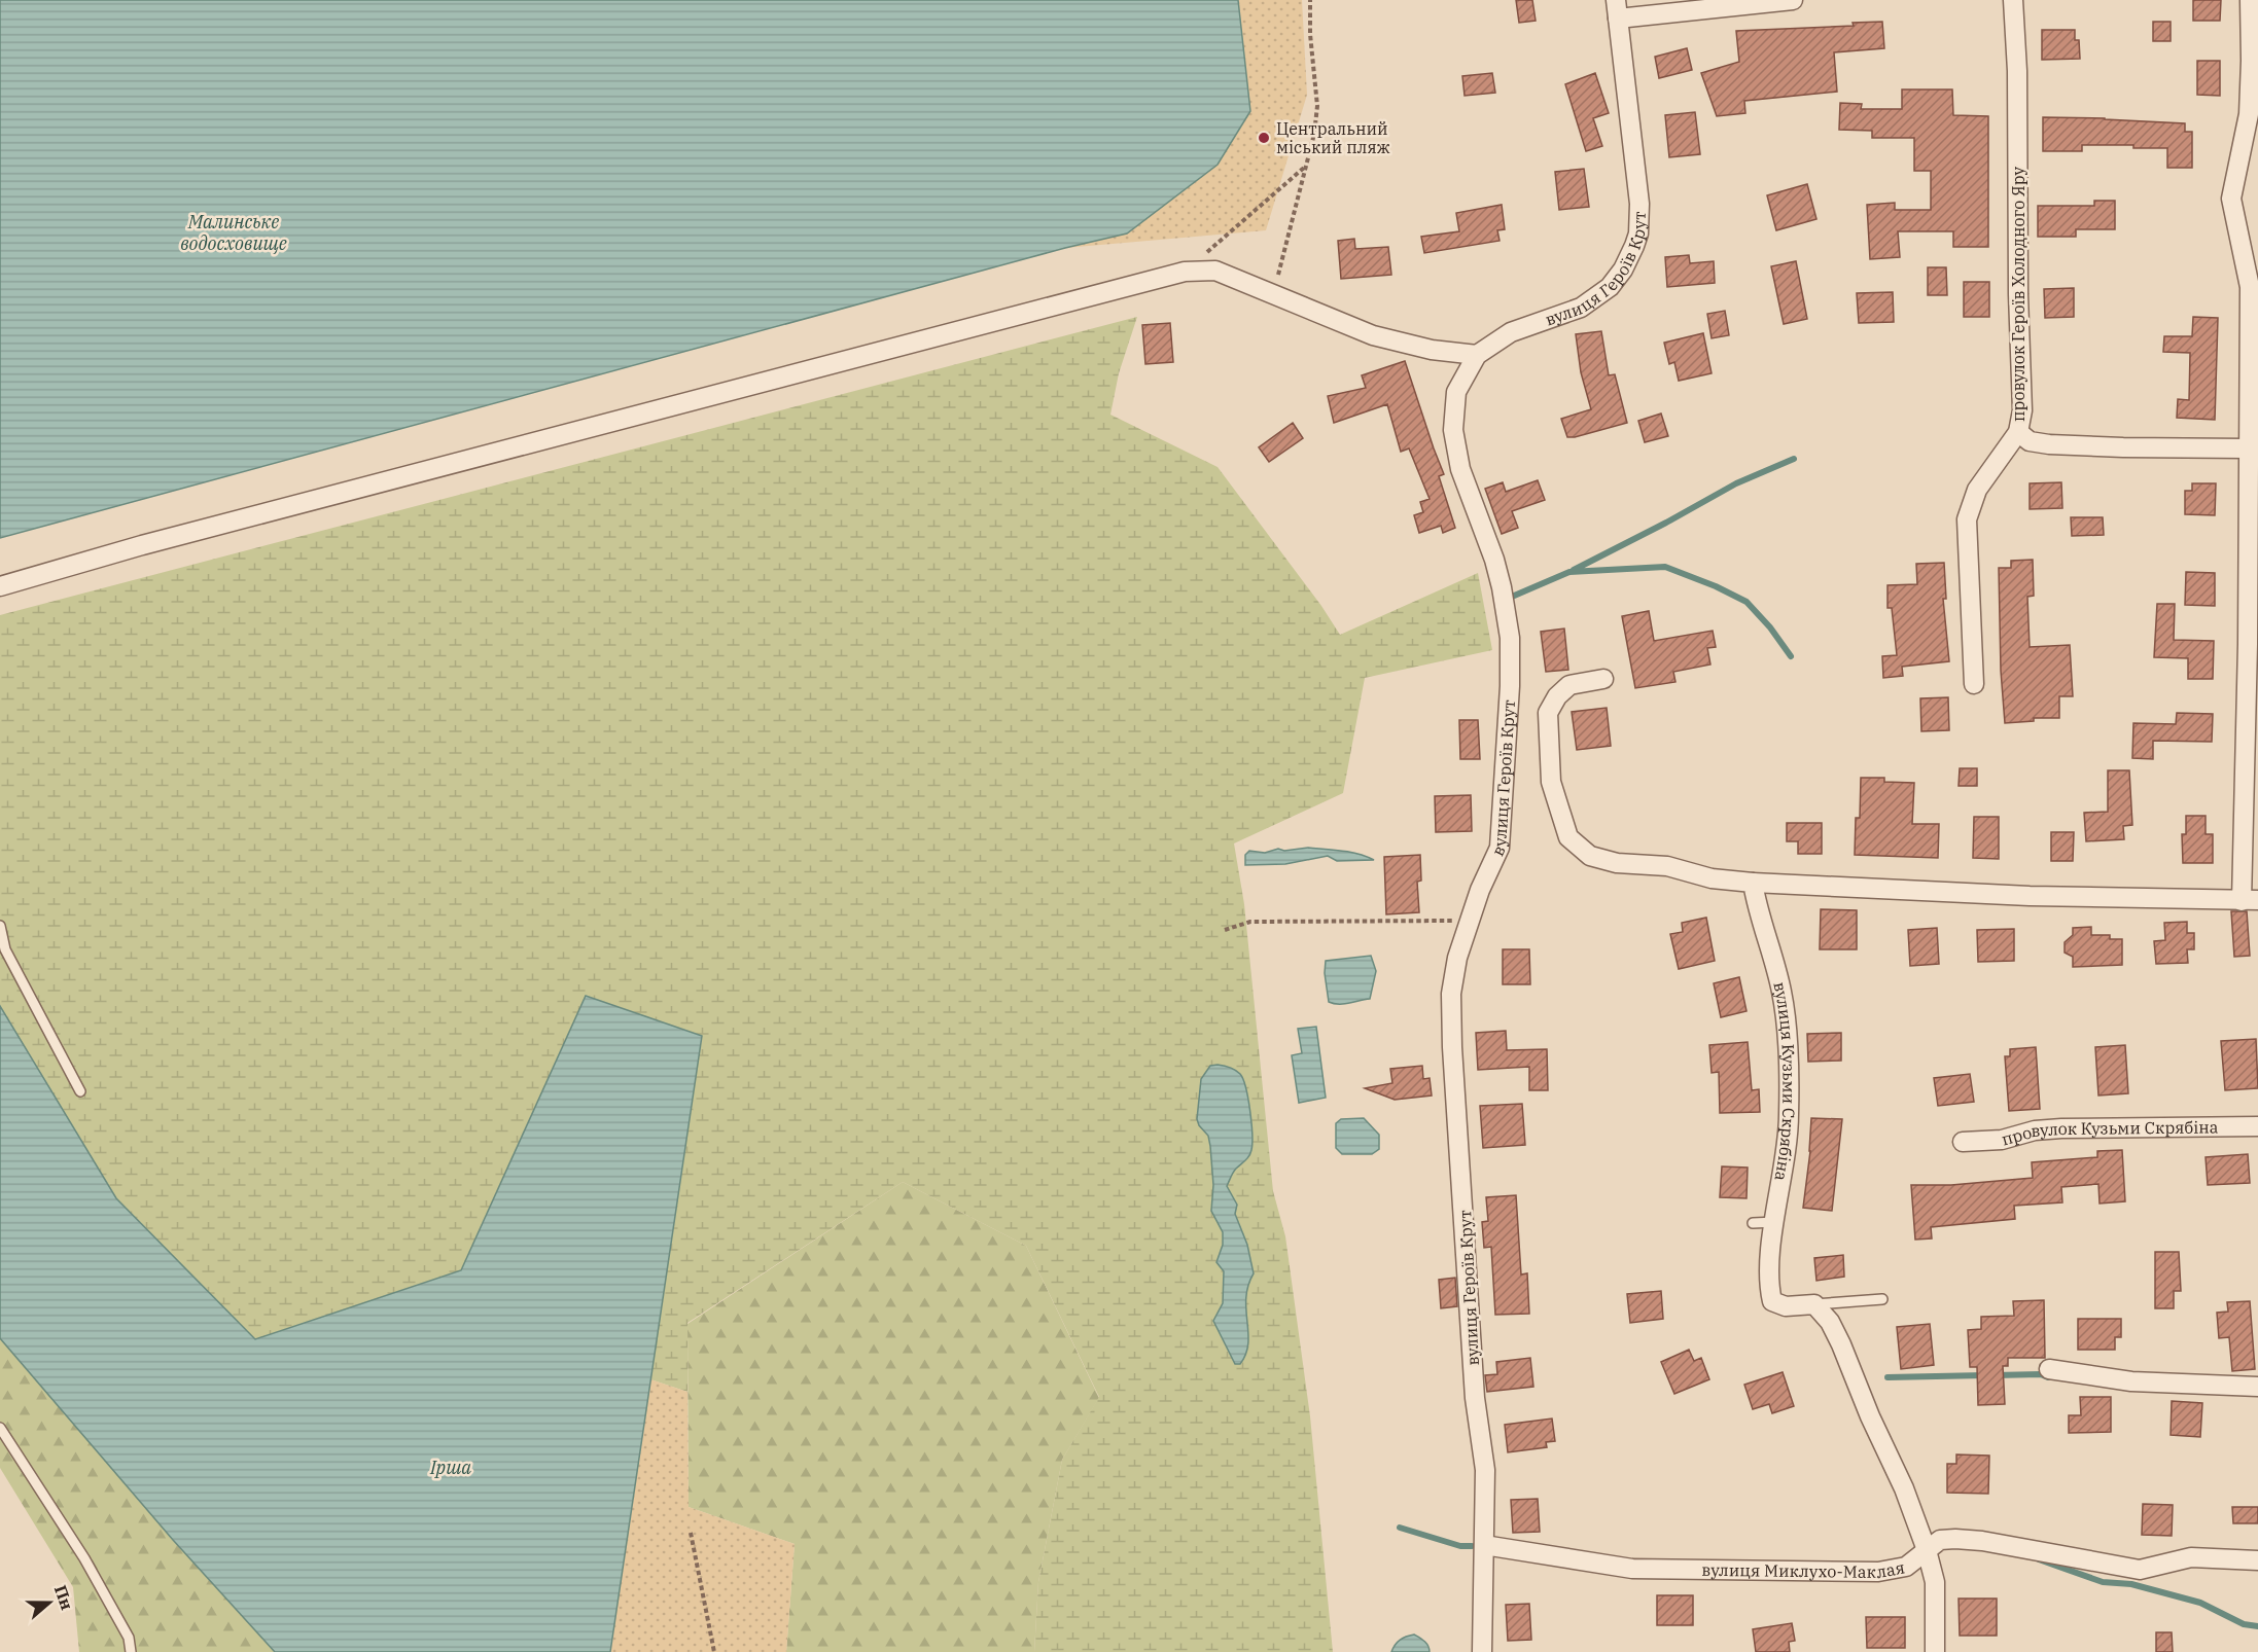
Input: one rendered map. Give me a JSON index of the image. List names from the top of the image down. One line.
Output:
{"streets":{"street":["вулиця Героїв Крут","провулок Героїв Холодного Яру","вулиця Кузьми Скрябіна","провулок Кузьми Скрябіна","вулиця Миклухо-Маклая"]},"crossings":[["вулиця Героїв Крут","вулиця Миклухо-Маклая"]],"water":["Малинське водосховище","Ірша"],"places":["Центральний міський пляж"],"north":"right"}
